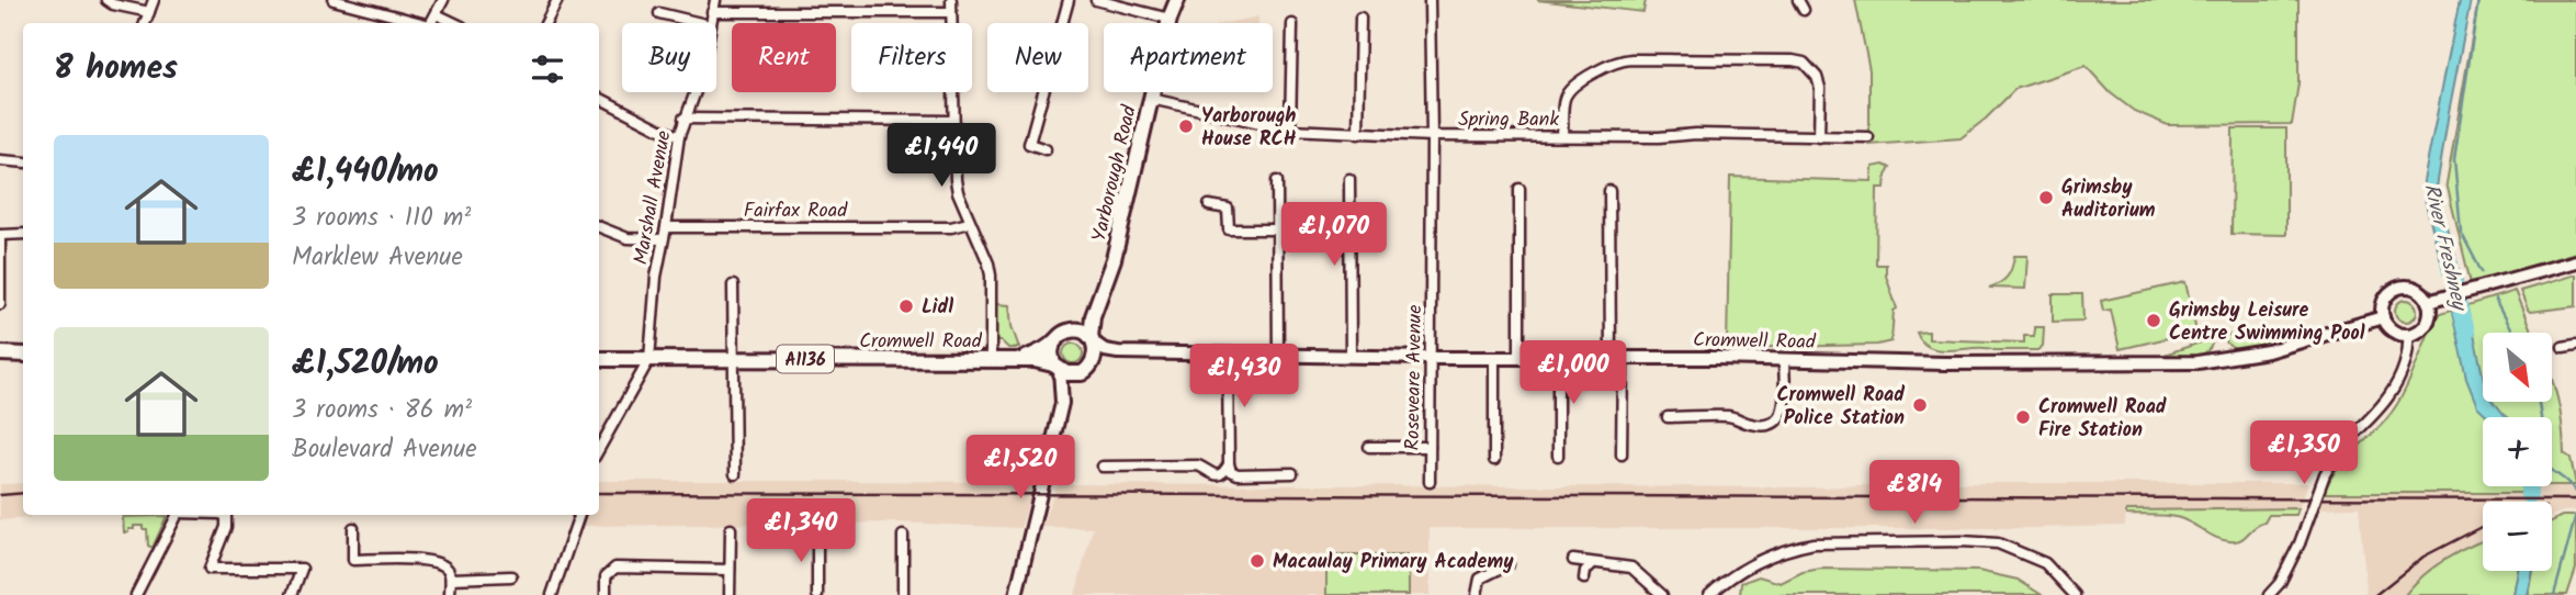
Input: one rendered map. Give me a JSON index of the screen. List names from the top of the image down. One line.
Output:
{"streets":{"main road":["Yarborough Road","Cromwell Road","A1136"],"street":["Spring Bank","Marshall Avenue","Fairfax Road","Roseveare Avenue"]},"crossings":[["Spring Bank","Yarborough Road"],["Spring Bank","Roseveare Avenue"],["Yarborough Road","Cromwell Road"],["Yarborough Road","A1136"],["Marshall Avenue","Fairfax Road"],["Marshall Avenue","Cromwell Road"],["Cromwell Road","A1136"],["Cromwell Road","Roseveare Avenue"]],"water":["River Freshney"],"places":["Yarborough House RCH","Grimsby Auditorium","Lidl","Grimsby Leisure Centre Swimming Pool","Cromwell Road Police Station","Cromwell Road Fire Station","Macaulay Primary Academy"],"north":"bottom right","page":{"chip":["Buy","Rent","Filters","New","Apartment"],"heading":"8 homes","list":[{"name":"£1,440/mo","note":"3 rooms · 110 m² · Marklew Avenue"},{"name":"£1,520/mo","note":"3 rooms · 86 m² · Boulevard Avenue"}],"price":["£1,440","£1,070","£1,000","£1,430","£1,350","£1,520","£814","£1,340"],"map_buttons":["+","−"]}}
